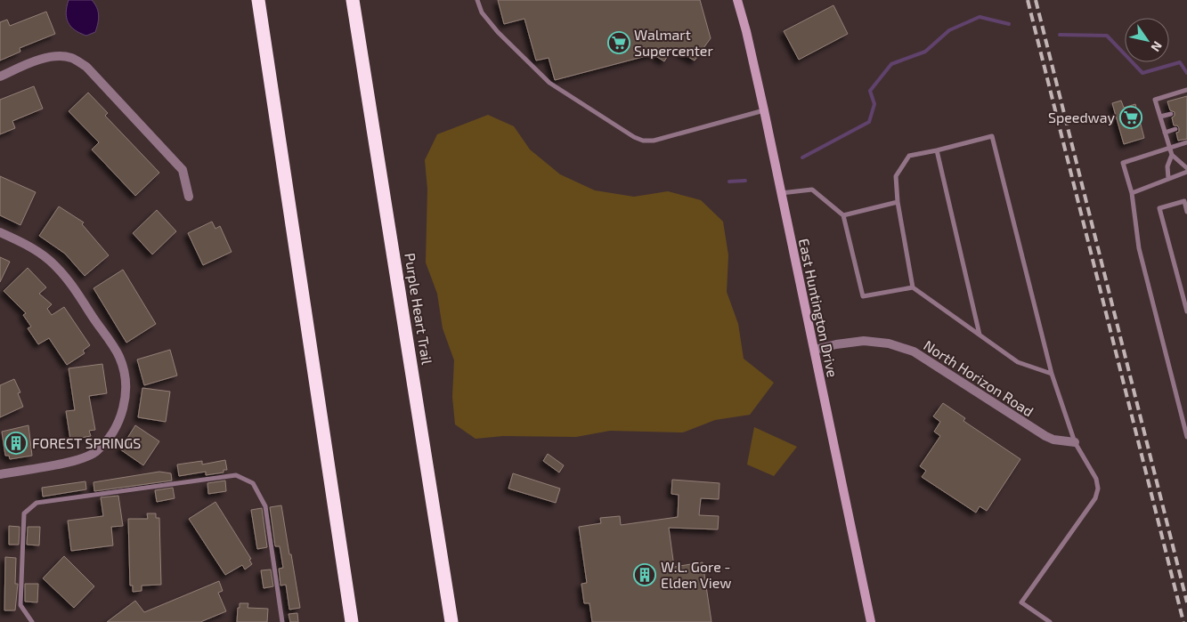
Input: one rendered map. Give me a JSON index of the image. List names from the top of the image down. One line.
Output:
{"streets":{"highway":["Purple Heart Trail"],"street":["East Huntington Drive","North Horizon Road"]},"crossings":[["East Huntington Drive","North Horizon Road"]],"places":{"supermarket":["Walmart Supercenter","Speedway"],"building":["FOREST SPRINGS","W.L. Gore - Elden View"]},"north":"bottom right"}
